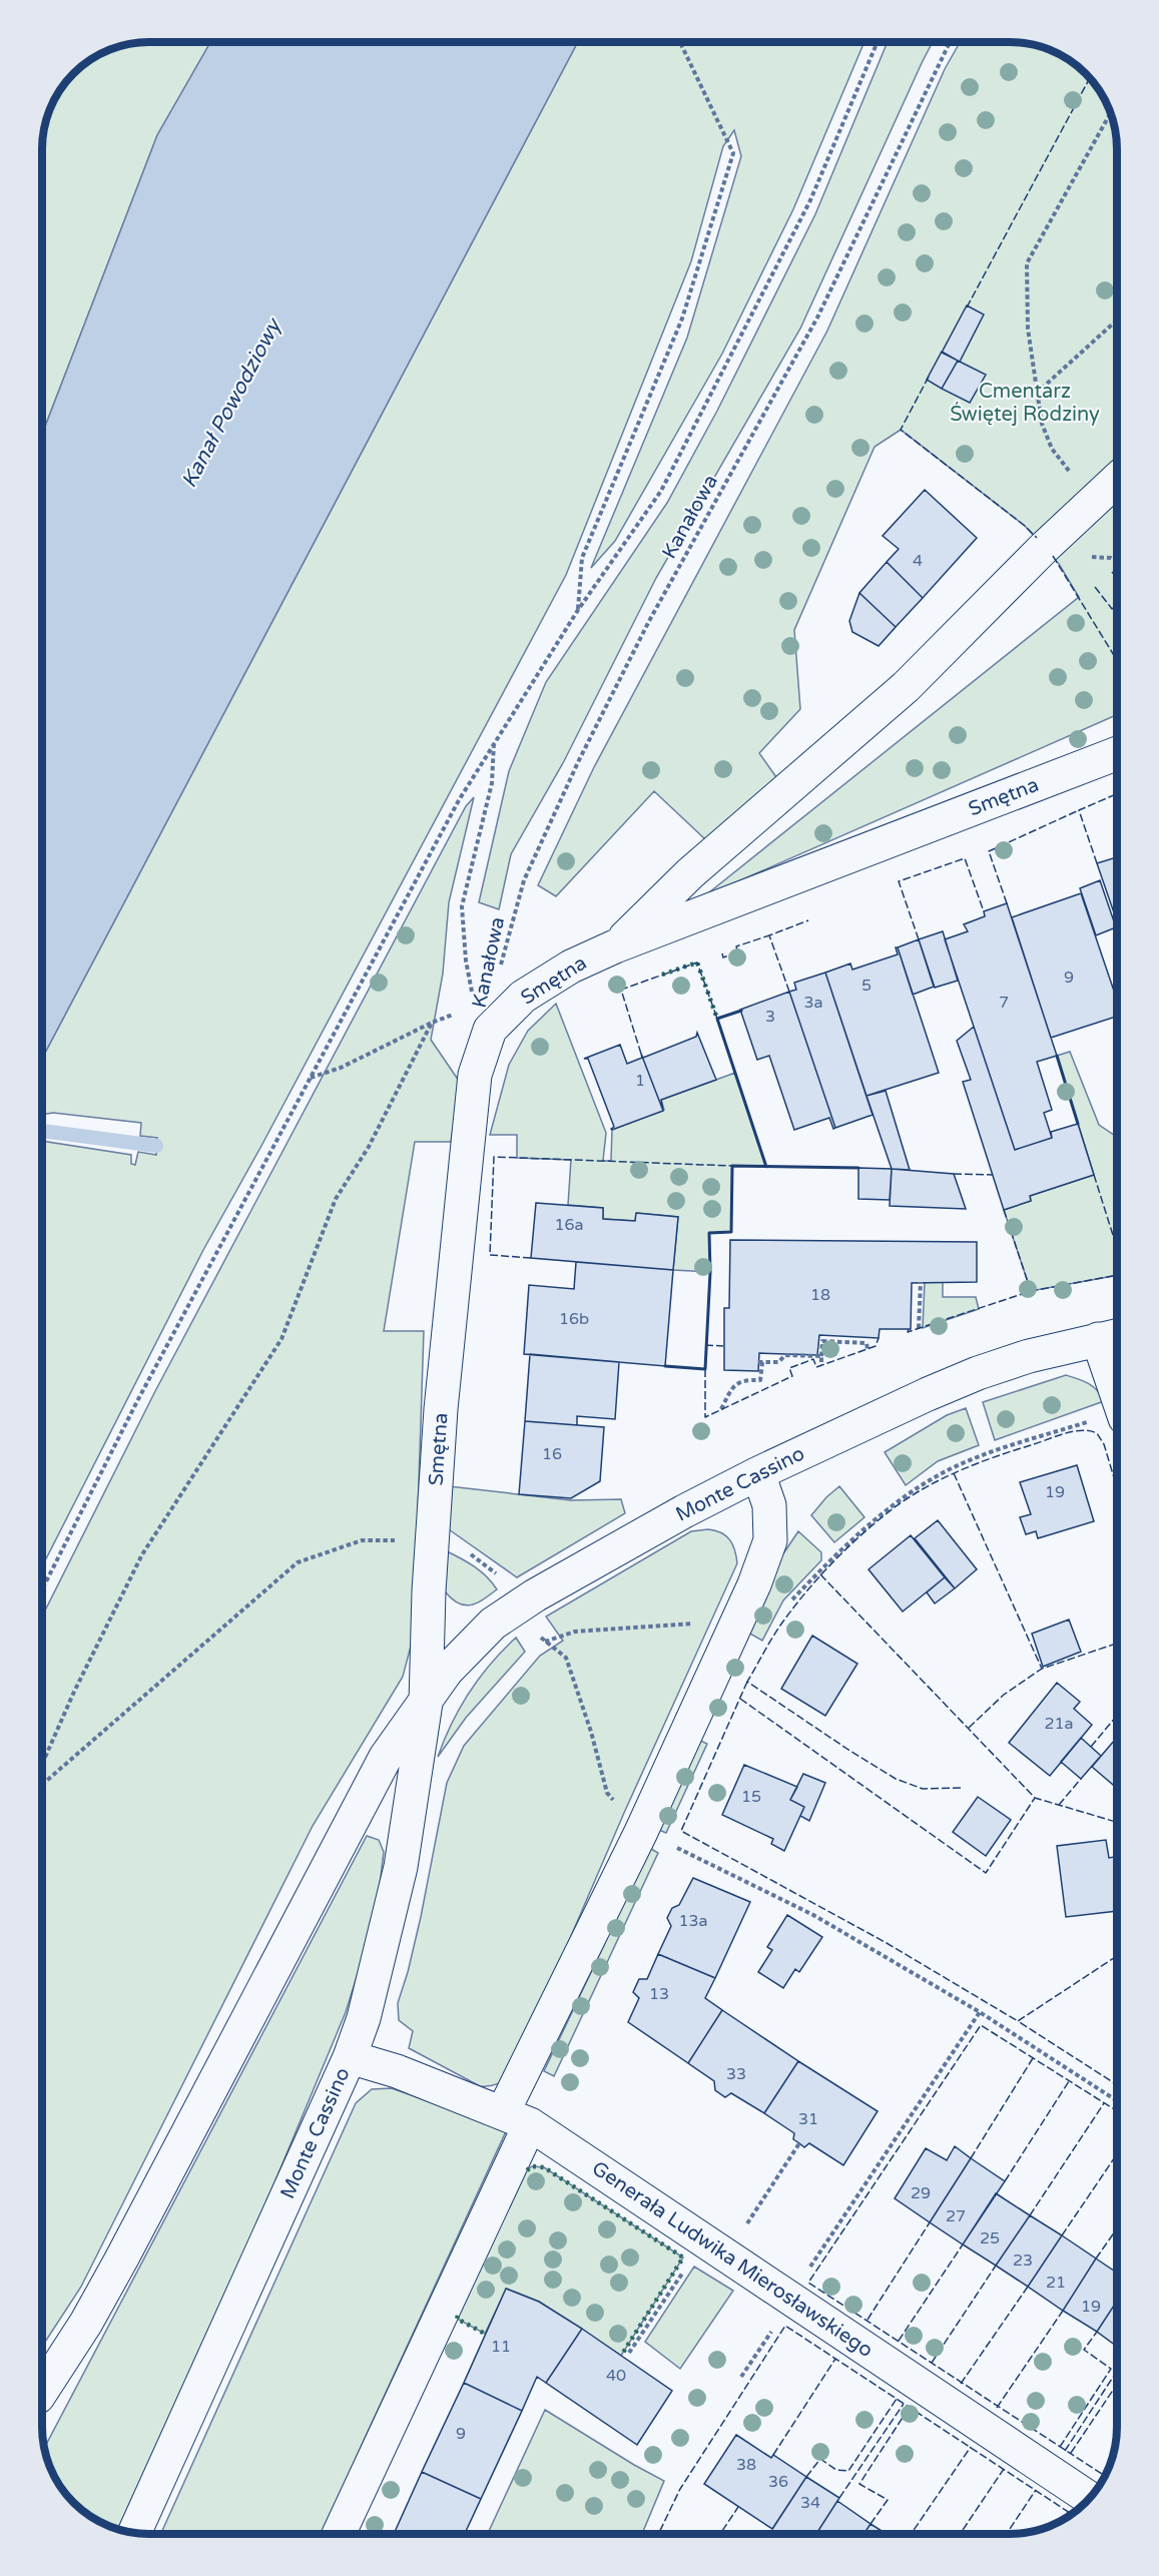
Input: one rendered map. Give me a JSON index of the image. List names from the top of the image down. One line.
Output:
{"streets":{"street":["Smętna","Monte Cassino","Generała Ludwika Mierosławskiego"],"path":["Kanałowa"]},"crossings":[["Kanałowa","Smętna"],["Smętna","Monte Cassino"],["Monte Cassino","Generała Ludwika Mierosławskiego"]],"water":["Kanał Powodziowy"],"parks":["Cmentarz Świętej Rodziny"],"house_numbers":["4","9","5","3a","7","3","1","16a","18","16b","16","19","21a","15","13a","13","33","31","29","27","25","23","21","19","11","40","9","38","36","34"]}
